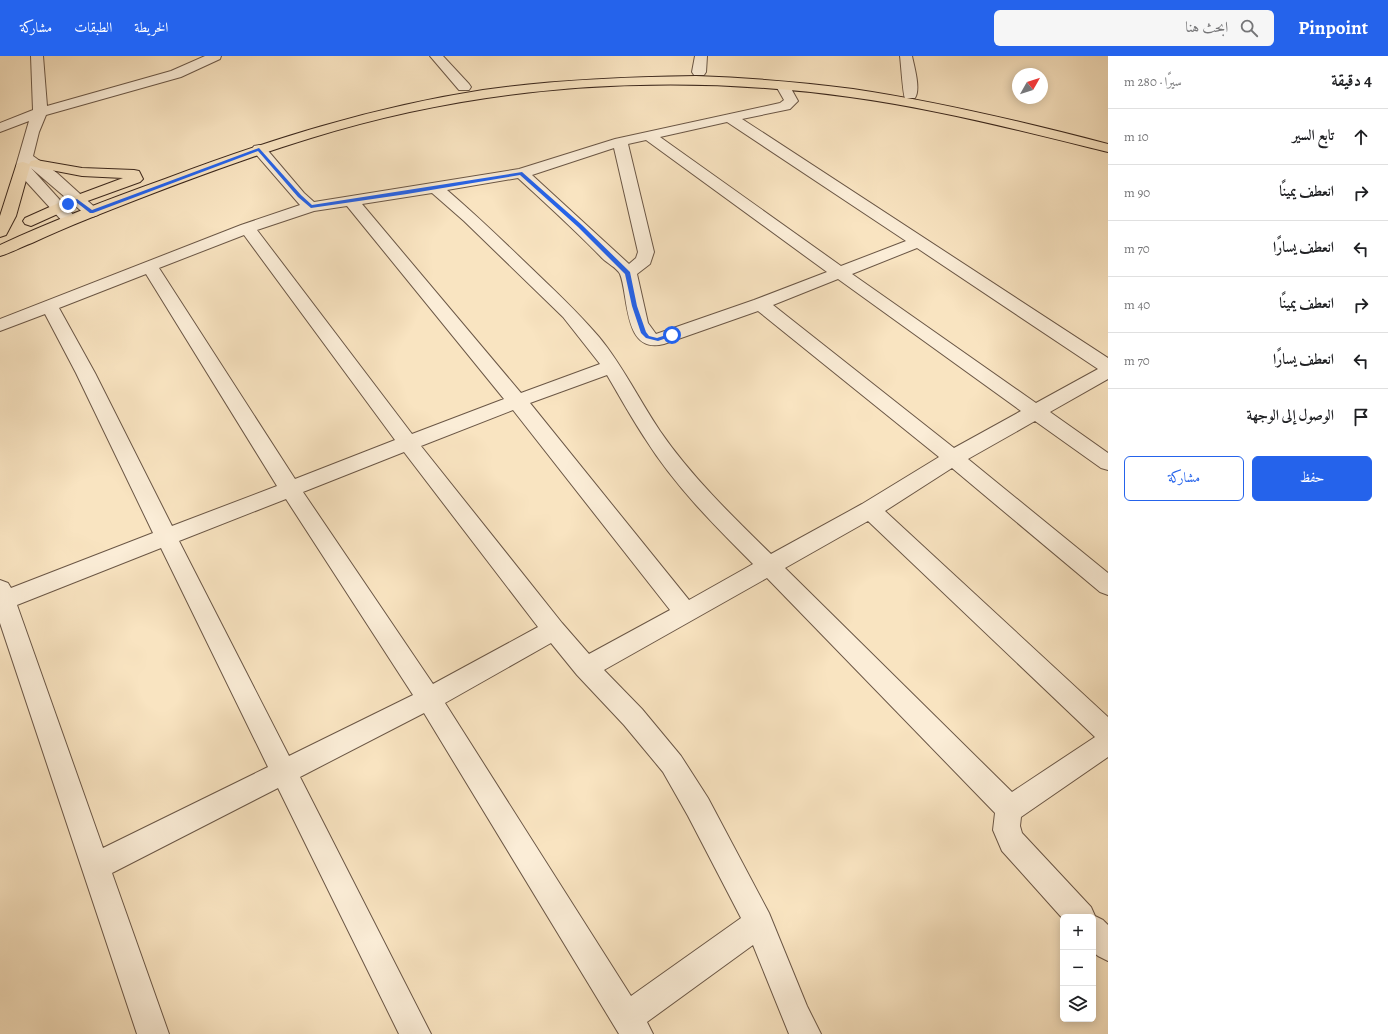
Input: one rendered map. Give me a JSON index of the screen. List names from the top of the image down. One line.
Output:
{"north":"top right","page":{"header":"Pinpoint","search":"ابحث هنا","nav":["الخريطة","الطبقات","مشاركة"],"heading":["4 دقيقة","سيرًا · 280 m"],"list":[["تابع السير","10 m"],["انعطف يمينًا","90 m"],["انعطف يسارًا","70 m"],["انعطف يمينًا","40 m"],["انعطف يسارًا","70 m"],"الوصول إلى الوجهة"],"buttons":["حفظ","مشاركة"],"map_buttons":["+","−"]}}
